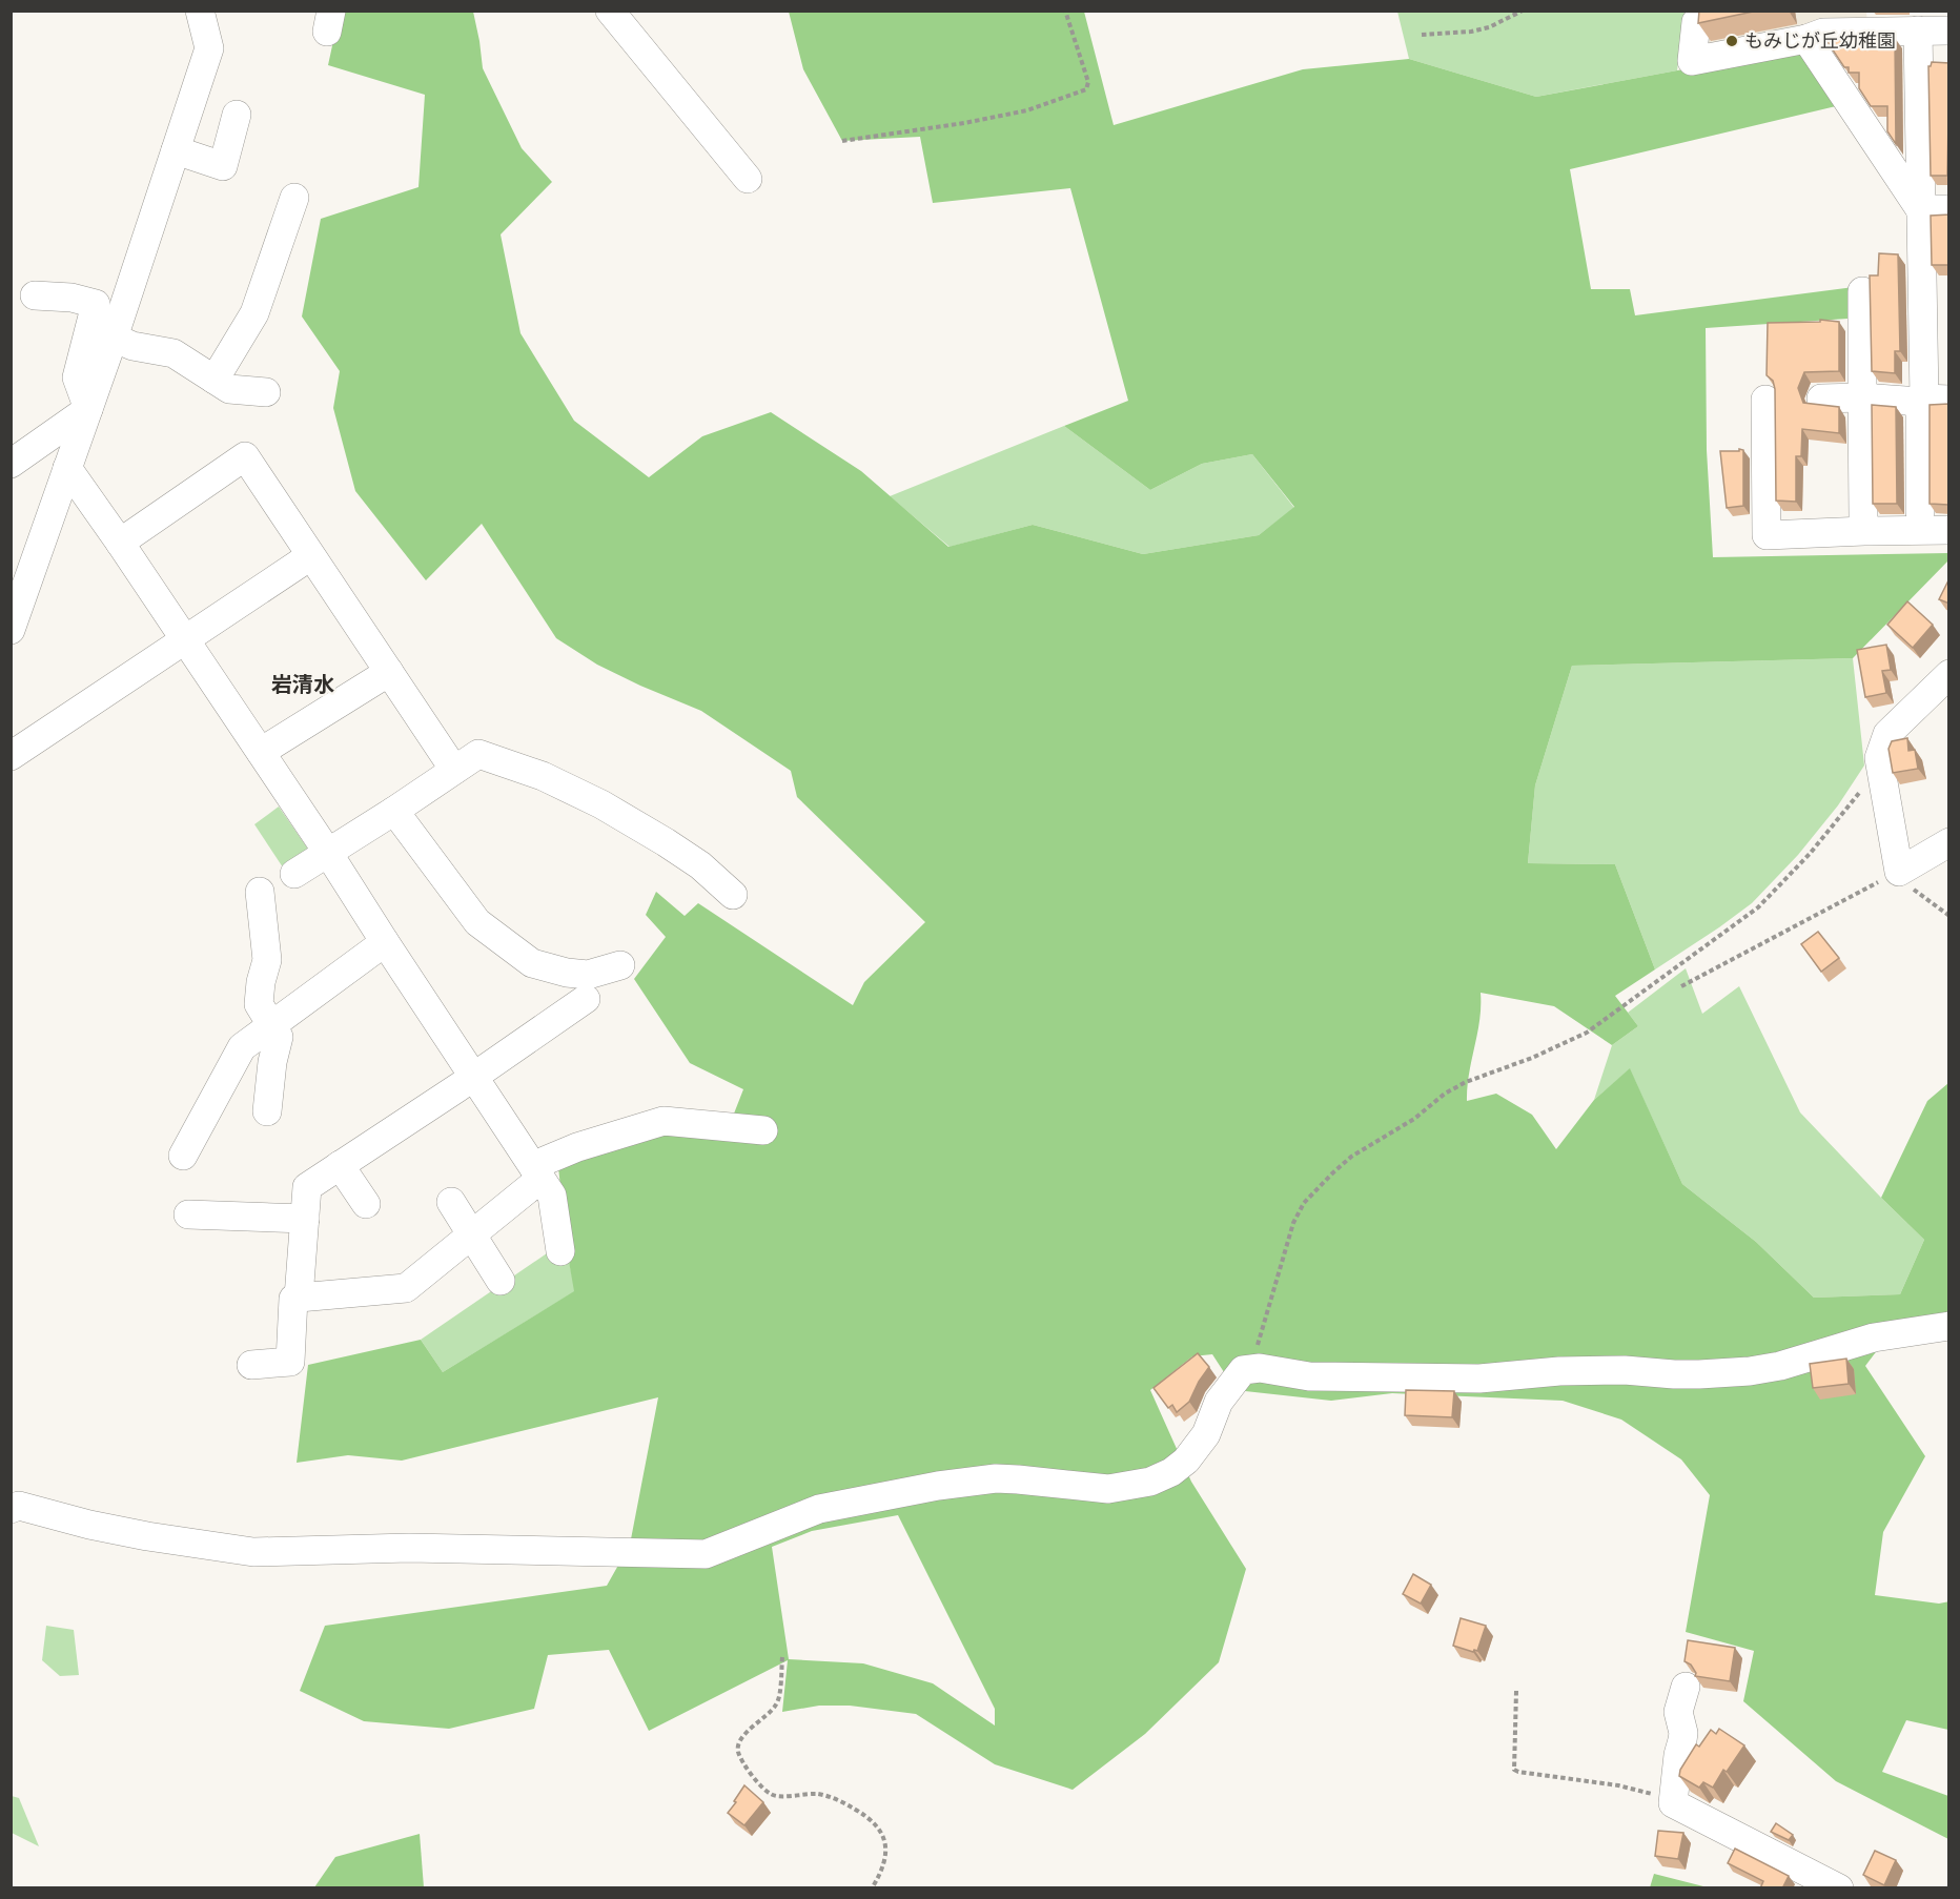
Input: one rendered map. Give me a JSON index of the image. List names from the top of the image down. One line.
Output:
{"districts":["岩清水"],"places":["もみじが丘幼稚園"]}
